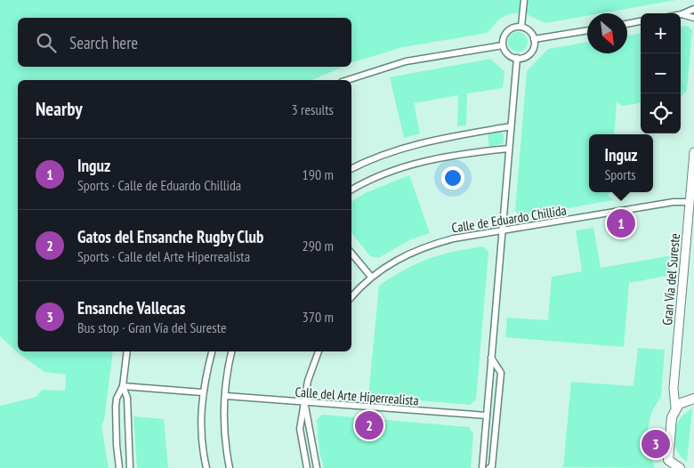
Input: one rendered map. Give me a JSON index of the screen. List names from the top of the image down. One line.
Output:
{"streets":{"street":["Calle de Eduardo Chillida","Gran Vía del Sureste","Calle del Arte Hiperrealista"]},"crossings":[["Calle de Eduardo Chillida","Gran Vía del Sureste"]],"north":"bottom right","page":{"map_buttons":["+","−"],"search":"Search here","heading":["Nearby","3 results"],"popup":["Inguz","Sports"],"list":[{"mark":"1","name":"Inguz","note":"Sports · Calle de Eduardo Chillida","value":"190 m"},{"mark":"2","name":"Gatos del Ensanche Rugby Club","note":"Sports · Calle del Arte Hiperrealista","value":"290 m"},{"mark":"3","name":"Ensanche Vallecas","note":"Bus stop · Gran Vía del Sureste","value":"370 m"}],"pins":["1","2","3"]}}
